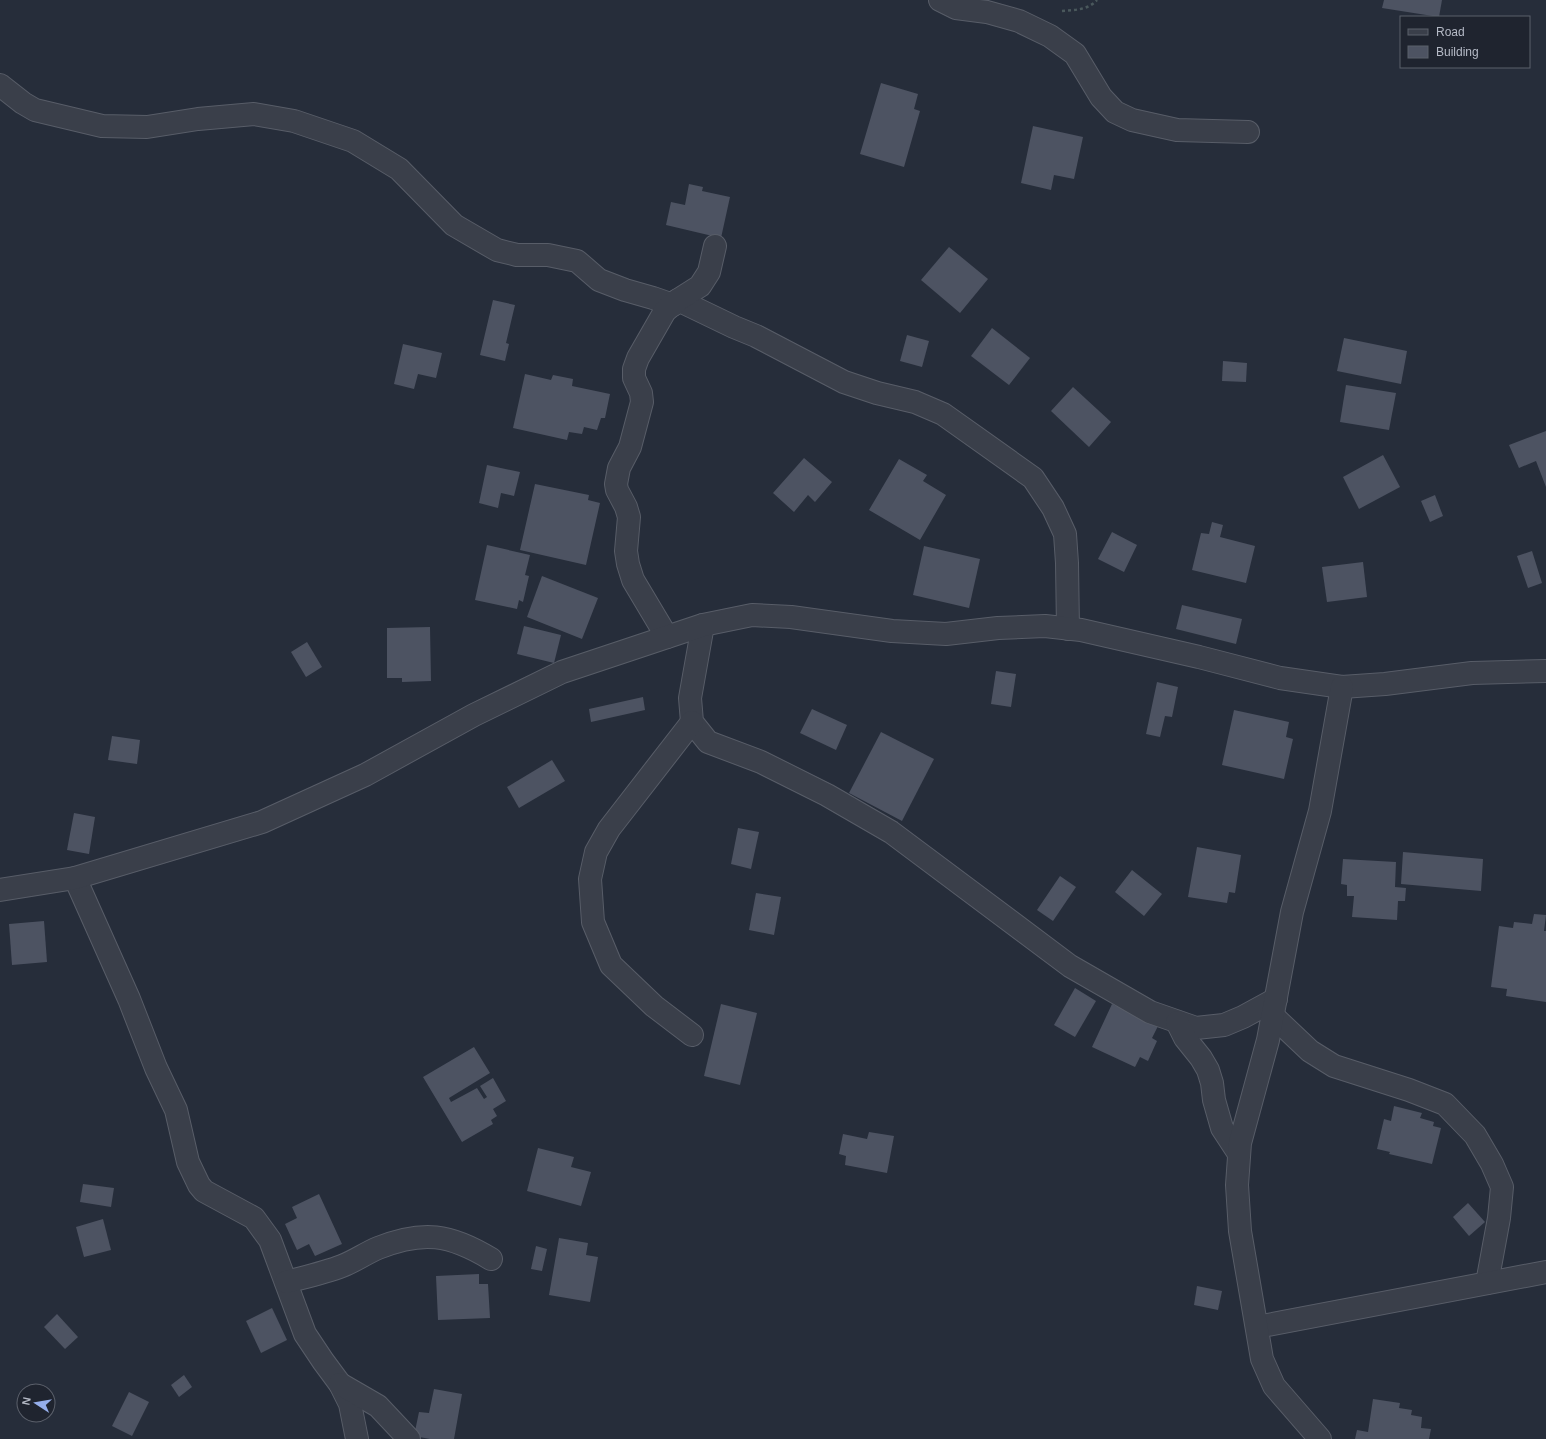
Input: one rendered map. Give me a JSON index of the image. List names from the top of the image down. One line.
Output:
{"legend":["Road","Building"],"north":"left"}
